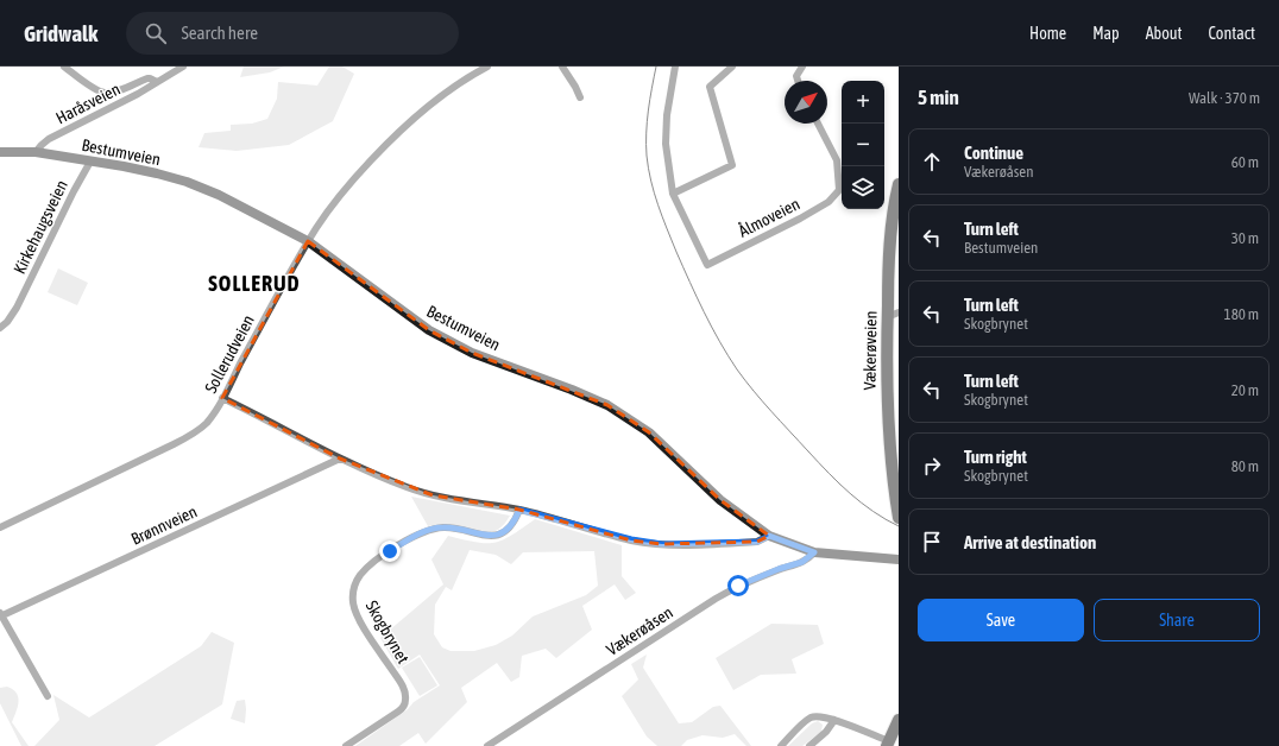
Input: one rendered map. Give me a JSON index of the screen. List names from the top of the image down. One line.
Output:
{"streets":{"main road":["Vækerøveien"],"street":["Haråsveien","Bestumveien","Ålmoveien","Kirkehaugsveien","Sollerudveien","Brønnveien","Vækerøåsen","Skogbrynet"]},"crossings":[["Haråsveien","Bestumveien"],["Bestumveien","Kirkehaugsveien"],["Bestumveien","Sollerudveien"],["Bestumveien","Vækerøåsen"]],"districts":["SOLLERUD"],"north":"top right","page":{"header":"Gridwalk","search":"Search here","nav":["Home","Map","About","Contact"],"heading":["5 min","Walk · 370 m"],"map_buttons":["+","−"],"list":[["Continue","Vækerøåsen","60 m"],["Turn left","Bestumveien","30 m"],["Turn left","Skogbrynet","180 m"],["Turn left","Skogbrynet","20 m"],["Turn right","Skogbrynet","80 m"],"Arrive at destination"],"buttons":["Save","Share"]}}
